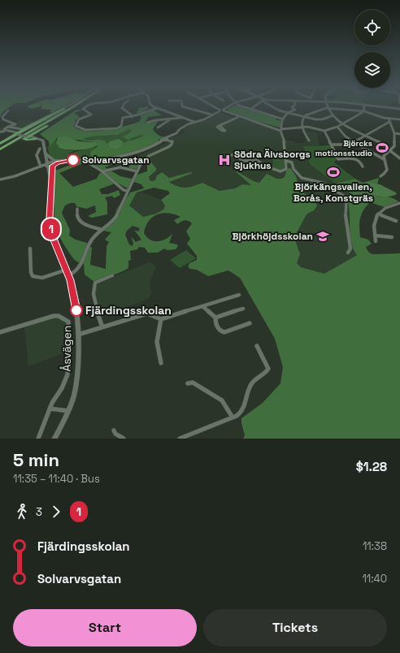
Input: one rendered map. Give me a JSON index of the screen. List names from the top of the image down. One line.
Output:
{"streets":{"street":["Åsvägen"]},"places":{"sports":["Björcks motionsstudio","Björkängsvallen, Borås, Konstgräs"],"other":["Solvarvsgatan","Fjärdingsskolan"],"hospital":["Södra Älvsborgs Sjukhus"],"school or university":["Björkhöjdsskolan"]},"lines":["bus line 1"],"page":{"on_map":"1","heading":["5 min","11:35 – 11:40 · Bus","$1.28"],"legs":["3","1"],"list":[{"name":"Fjärdingsskolan","value":"11:38"},{"name":"Solvarvsgatan","value":"11:40"}],"buttons":["Start","Tickets"]}}
